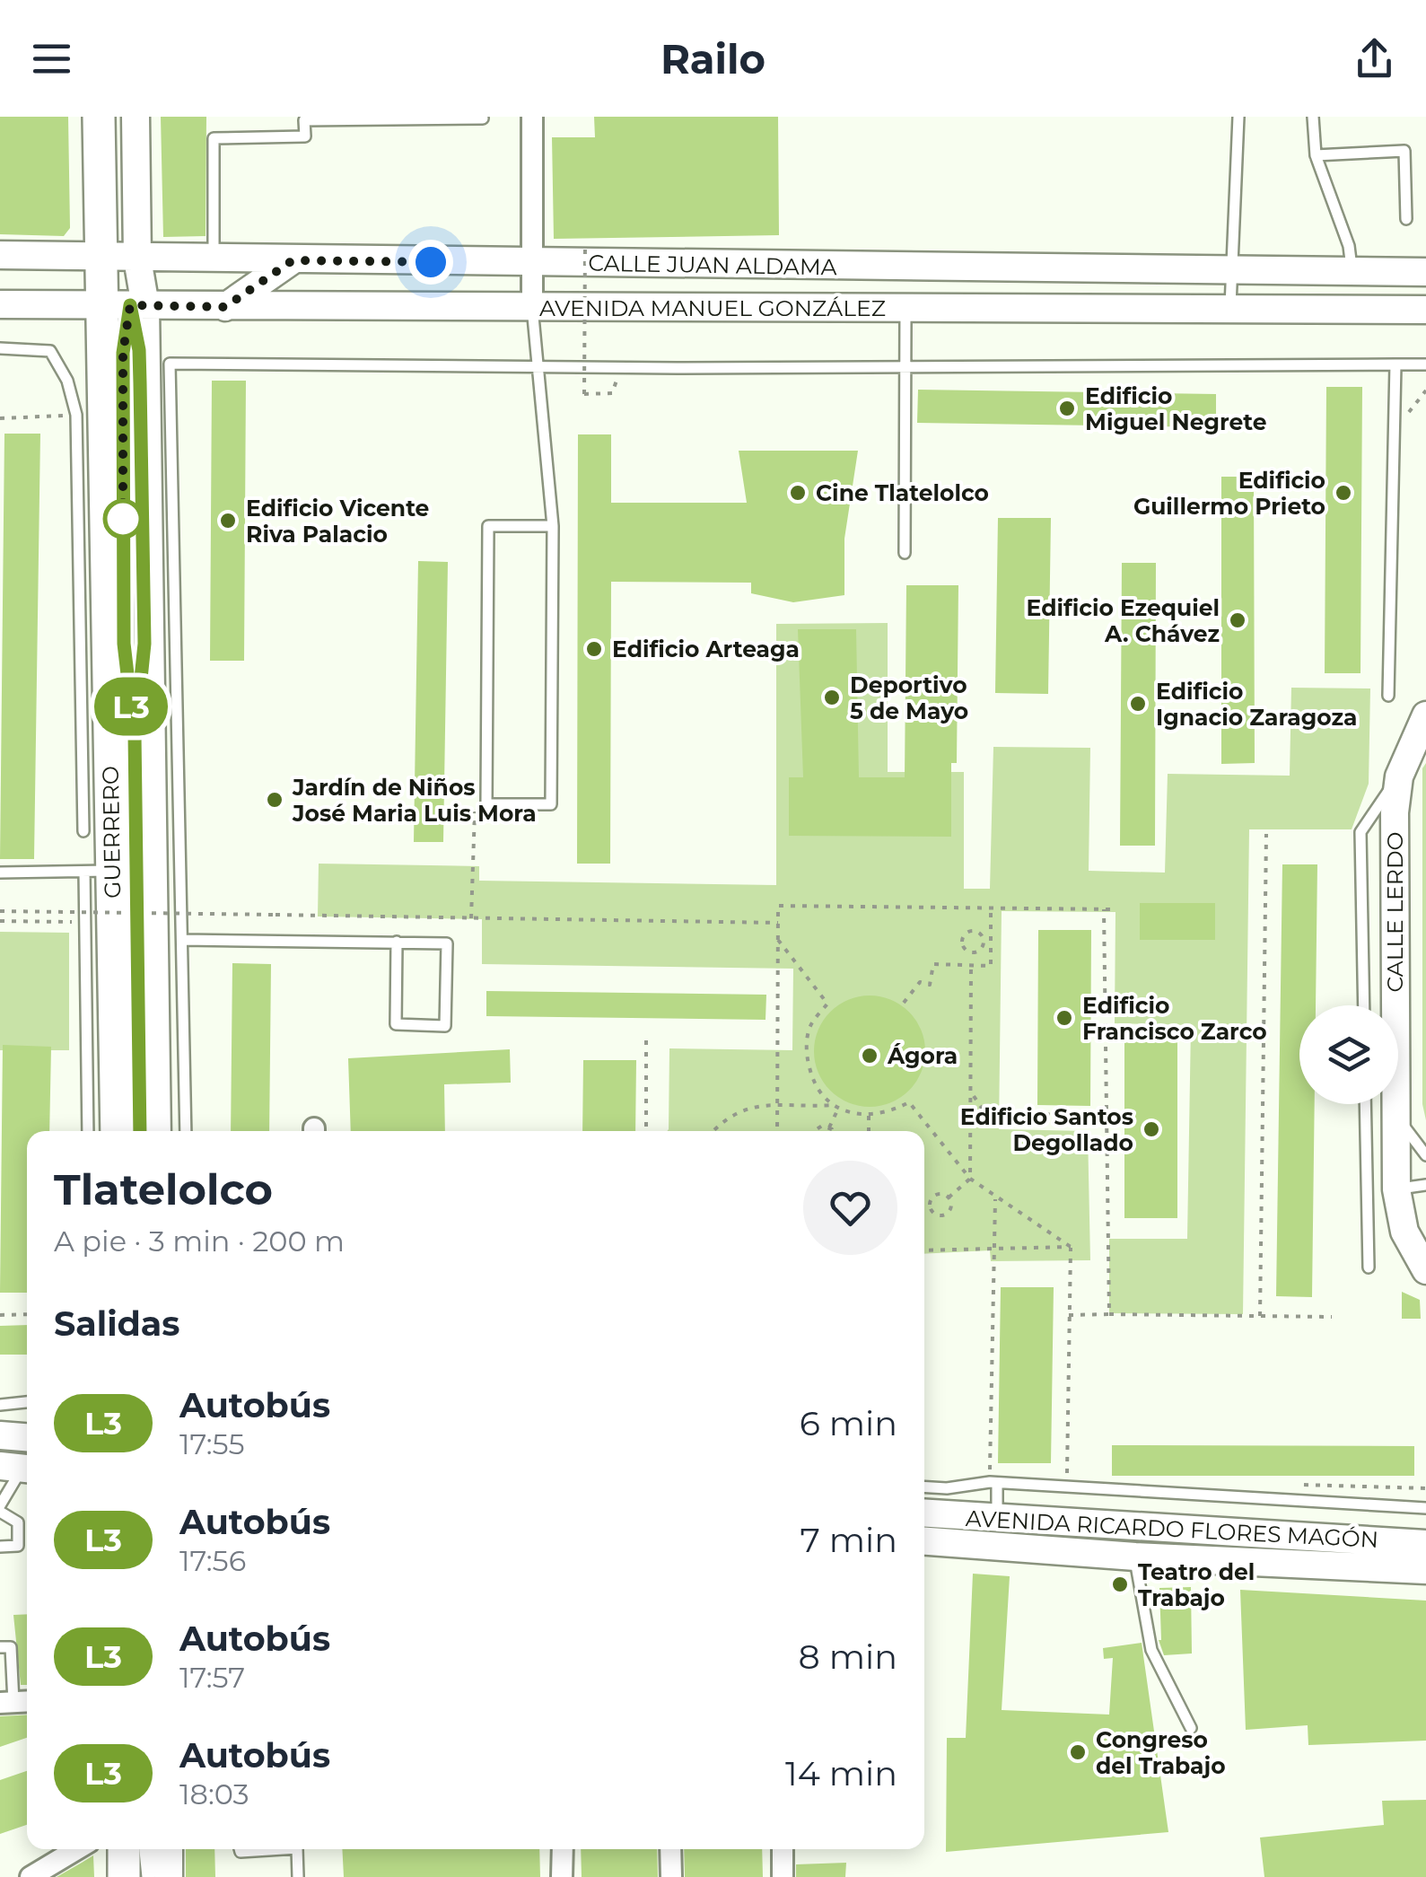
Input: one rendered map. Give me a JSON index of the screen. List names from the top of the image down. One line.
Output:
{"streets":{"main road":["CALLE JUAN ALDAMA","AVENIDA MANUEL GONZÁLEZ","GUERRERO","CALLE LERDO","AVENIDA RICARDO FLORES MAGÓN"]},"crossings":[["CALLE JUAN ALDAMA","GUERRERO"],["AVENIDA MANUEL GONZÁLEZ","GUERRERO"]],"places":["Edificio Miguel Negrete","Cine Tlatelolco","Edificio Guillermo Prieto","Edificio Vicente Riva Palacio","Edificio Ezequiel A. Chávez","Edificio Arteaga","Deportivo 5 de Mayo","Edificio Ignacio Zaragoza","Jardín de Niños José Maria Luis Mora","Edificio Francisco Zarco","Ágora","Edificio Santos Degollado","Teatro del Trabajo","Congreso del Trabajo"],"lines":["bus line L3"],"page":{"header":"Railo","on_map":"L3","heading":[["Tlatelolco","A pie · 3 min · 200 m"],"Salidas"],"list":[{"mark":"L3","name":"Autobús","note":"17:55","value":"6 min"},{"mark":"L3","name":"Autobús","note":"17:56","value":"7 min"},{"mark":"L3","name":"Autobús","note":"17:57","value":"8 min"},{"mark":"L3","name":"Autobús","note":"18:03","value":"14 min"}]}}
